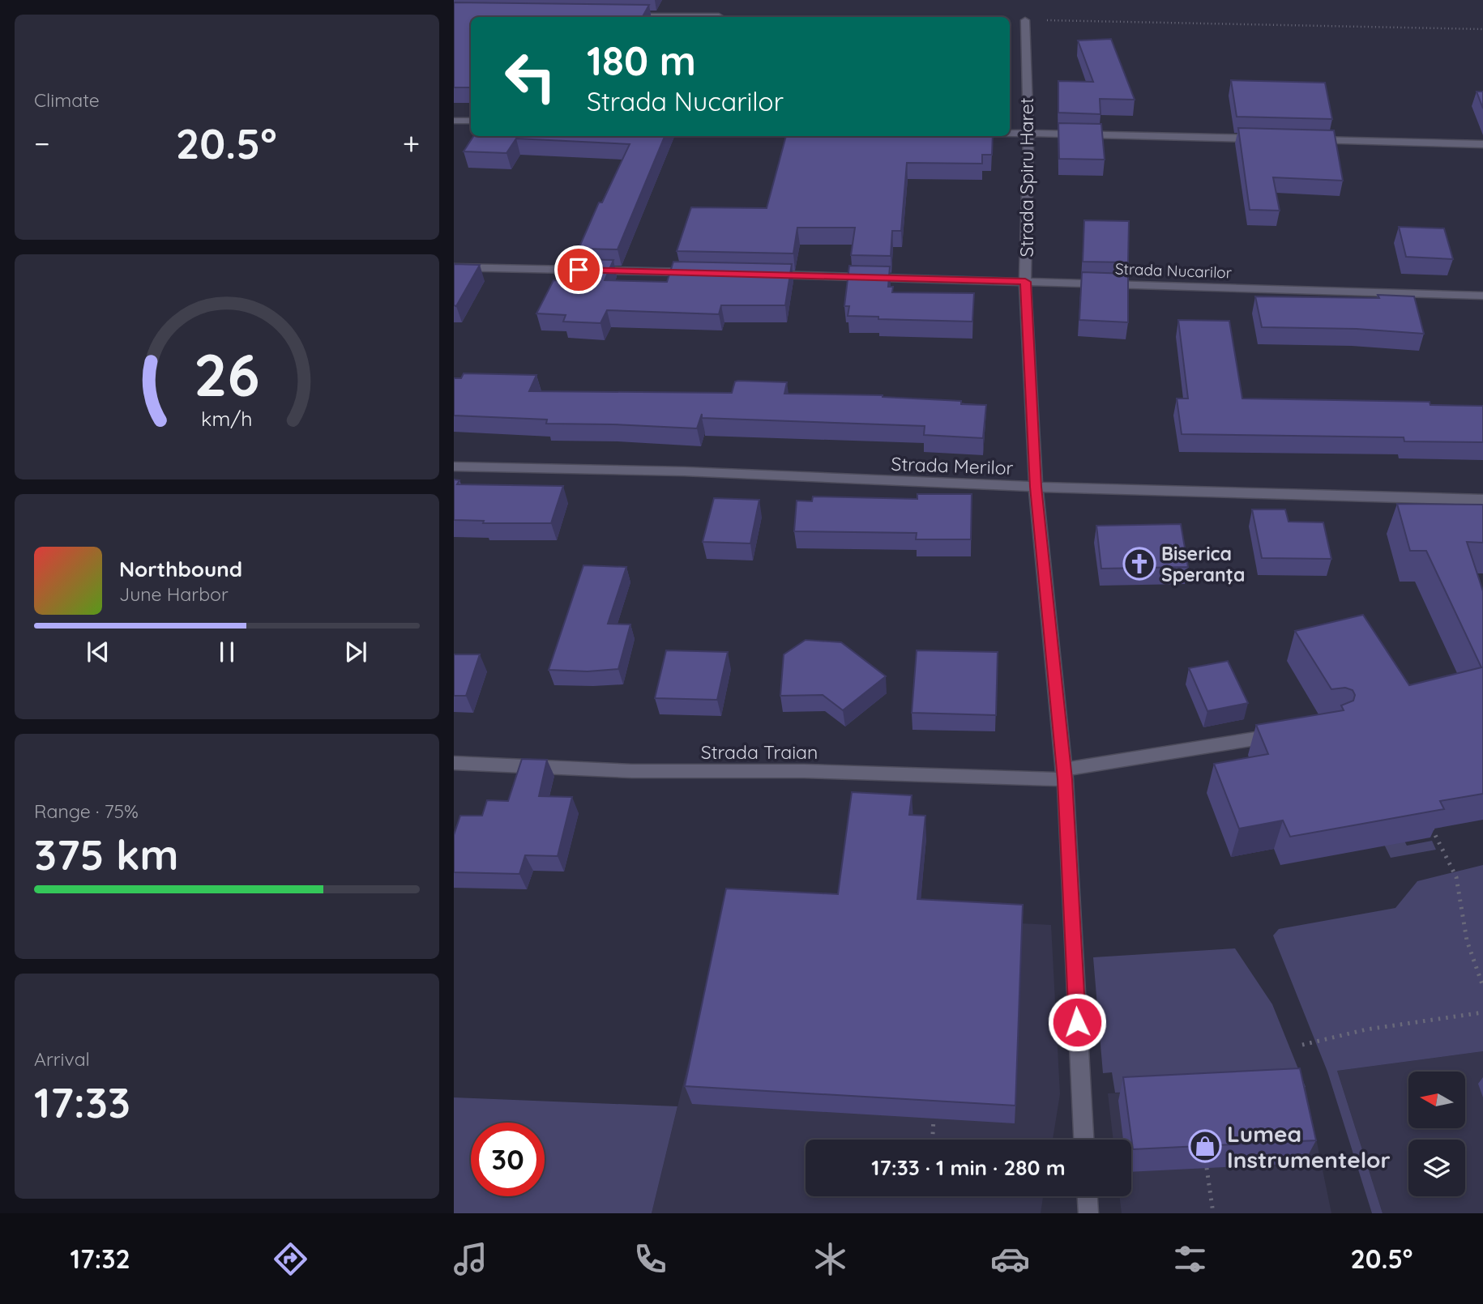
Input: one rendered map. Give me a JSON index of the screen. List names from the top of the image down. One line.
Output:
{"streets":{"street":["Strada Spiru Haret","Strada Nucarilor","Strada Merilor","Strada Traian"]},"crossings":[["Strada Spiru Haret","Strada Nucarilor"],["Strada Spiru Haret","Strada Merilor"],["Strada Spiru Haret","Strada Traian"]],"places":{"church":["Biserica Speranţa"],"shop":["Lumea Instrumentelor"]},"north":"left","page":{"tile":["Climate",["Range · 75%","375 km"],["Arrival","17:33"]],"turn":["180 m","Strada Nucarilor"],"heat":["−","20.5°","+"],"song":["Northbound","June Harbor"],"limit":"30","trip":"17:33 · 1 min · 280 m","tabs":["17:32","20.5°"],"gauge":["26","km/h"]}}
